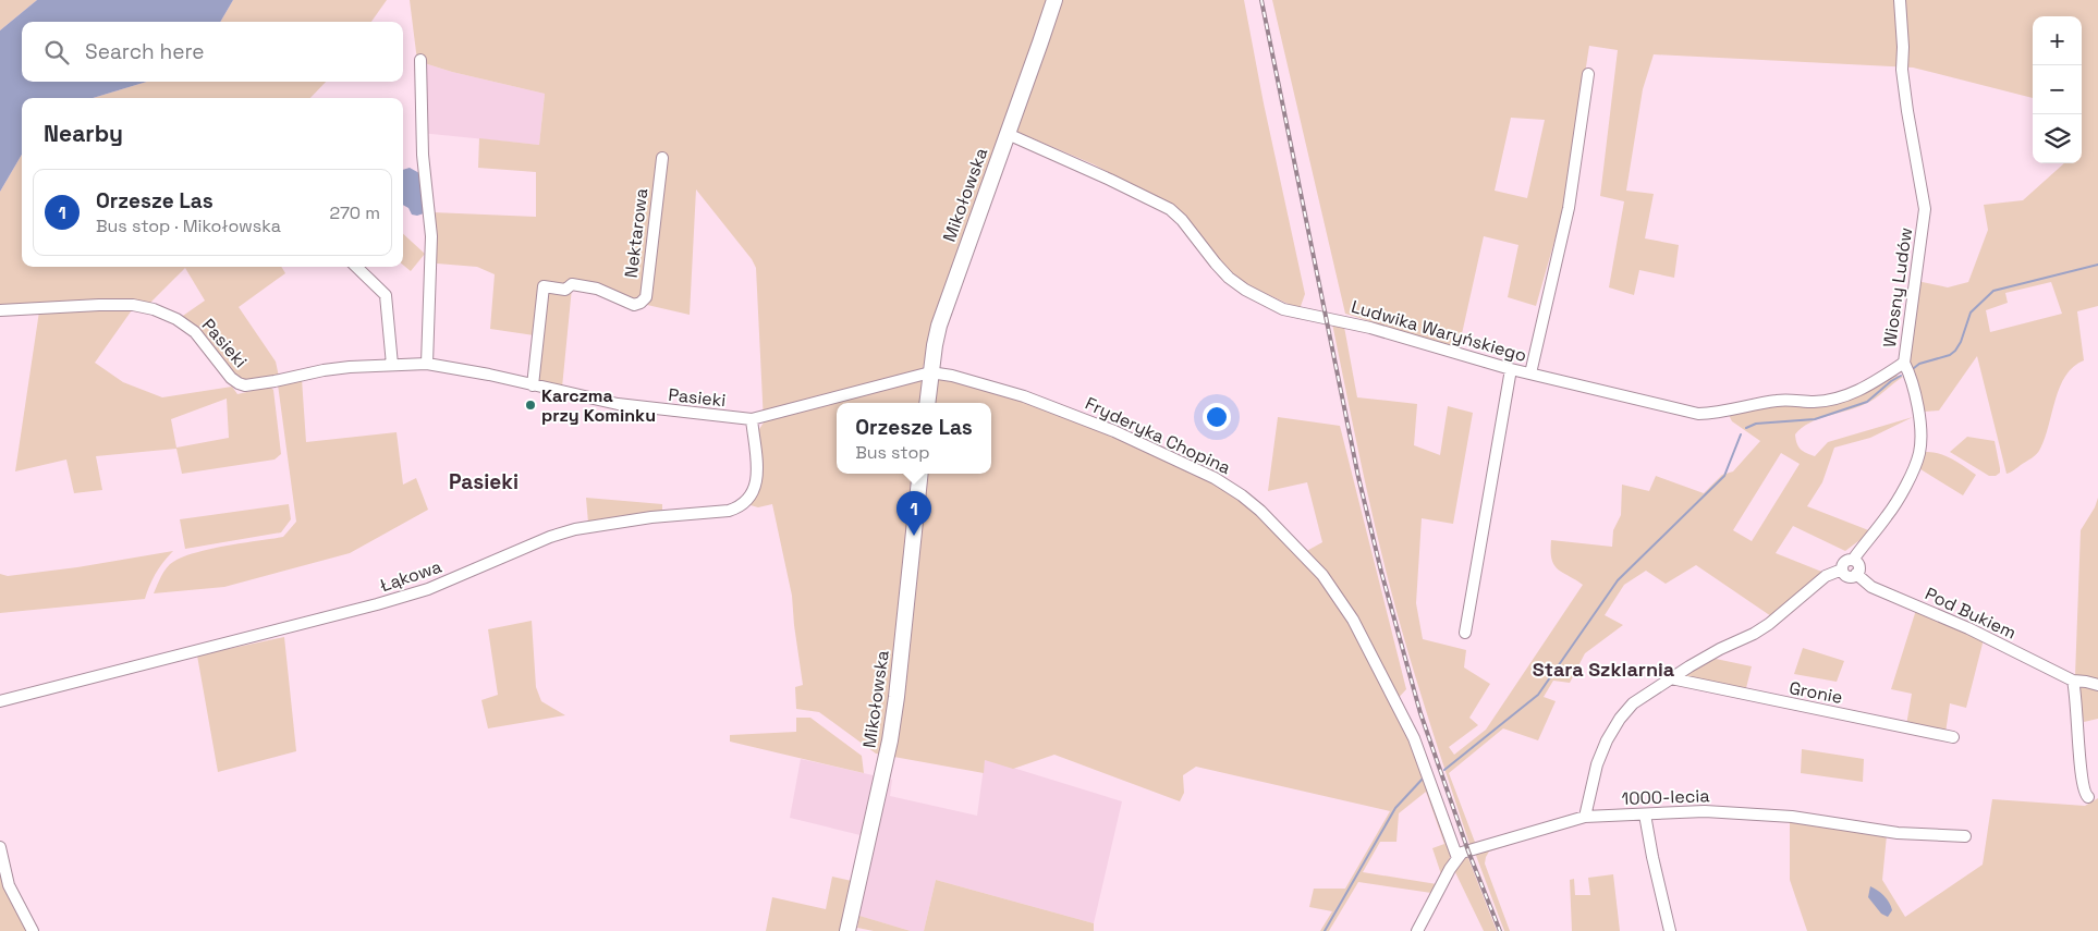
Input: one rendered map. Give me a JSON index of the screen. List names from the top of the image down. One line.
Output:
{"streets":{"main road":["Mikołowska"],"street":["Nektarowa","Wiosny Ludów","Ludwika Waryńskiego","Pasieki","Fryderyka Chopina","Łąkowa","Pod Bukiem","Gronie","1000-lecia"]},"crossings":[["Mikołowska","Ludwika Waryńskiego"],["Mikołowska","Pasieki"],["Mikołowska","Fryderyka Chopina"],["Nektarowa","Pasieki"],["Wiosny Ludów","Ludwika Waryńskiego"],["Wiosny Ludów","Pod Bukiem"],["Pasieki","Fryderyka Chopina"],["Pasieki","Łąkowa"],["Fryderyka Chopina","1000-lecia"]],"districts":["Pasieki","Stara Szklarnia"],"places":["Karczma przy Kominku"],"page":{"map_buttons":["+","−"],"search":"Search here","heading":"Nearby","list":[{"mark":"1","name":"Orzesze Las","note":"Bus stop · Mikołowska","value":"270 m"}],"popup":["Orzesze Las","Bus stop"],"pins":"1"}}
